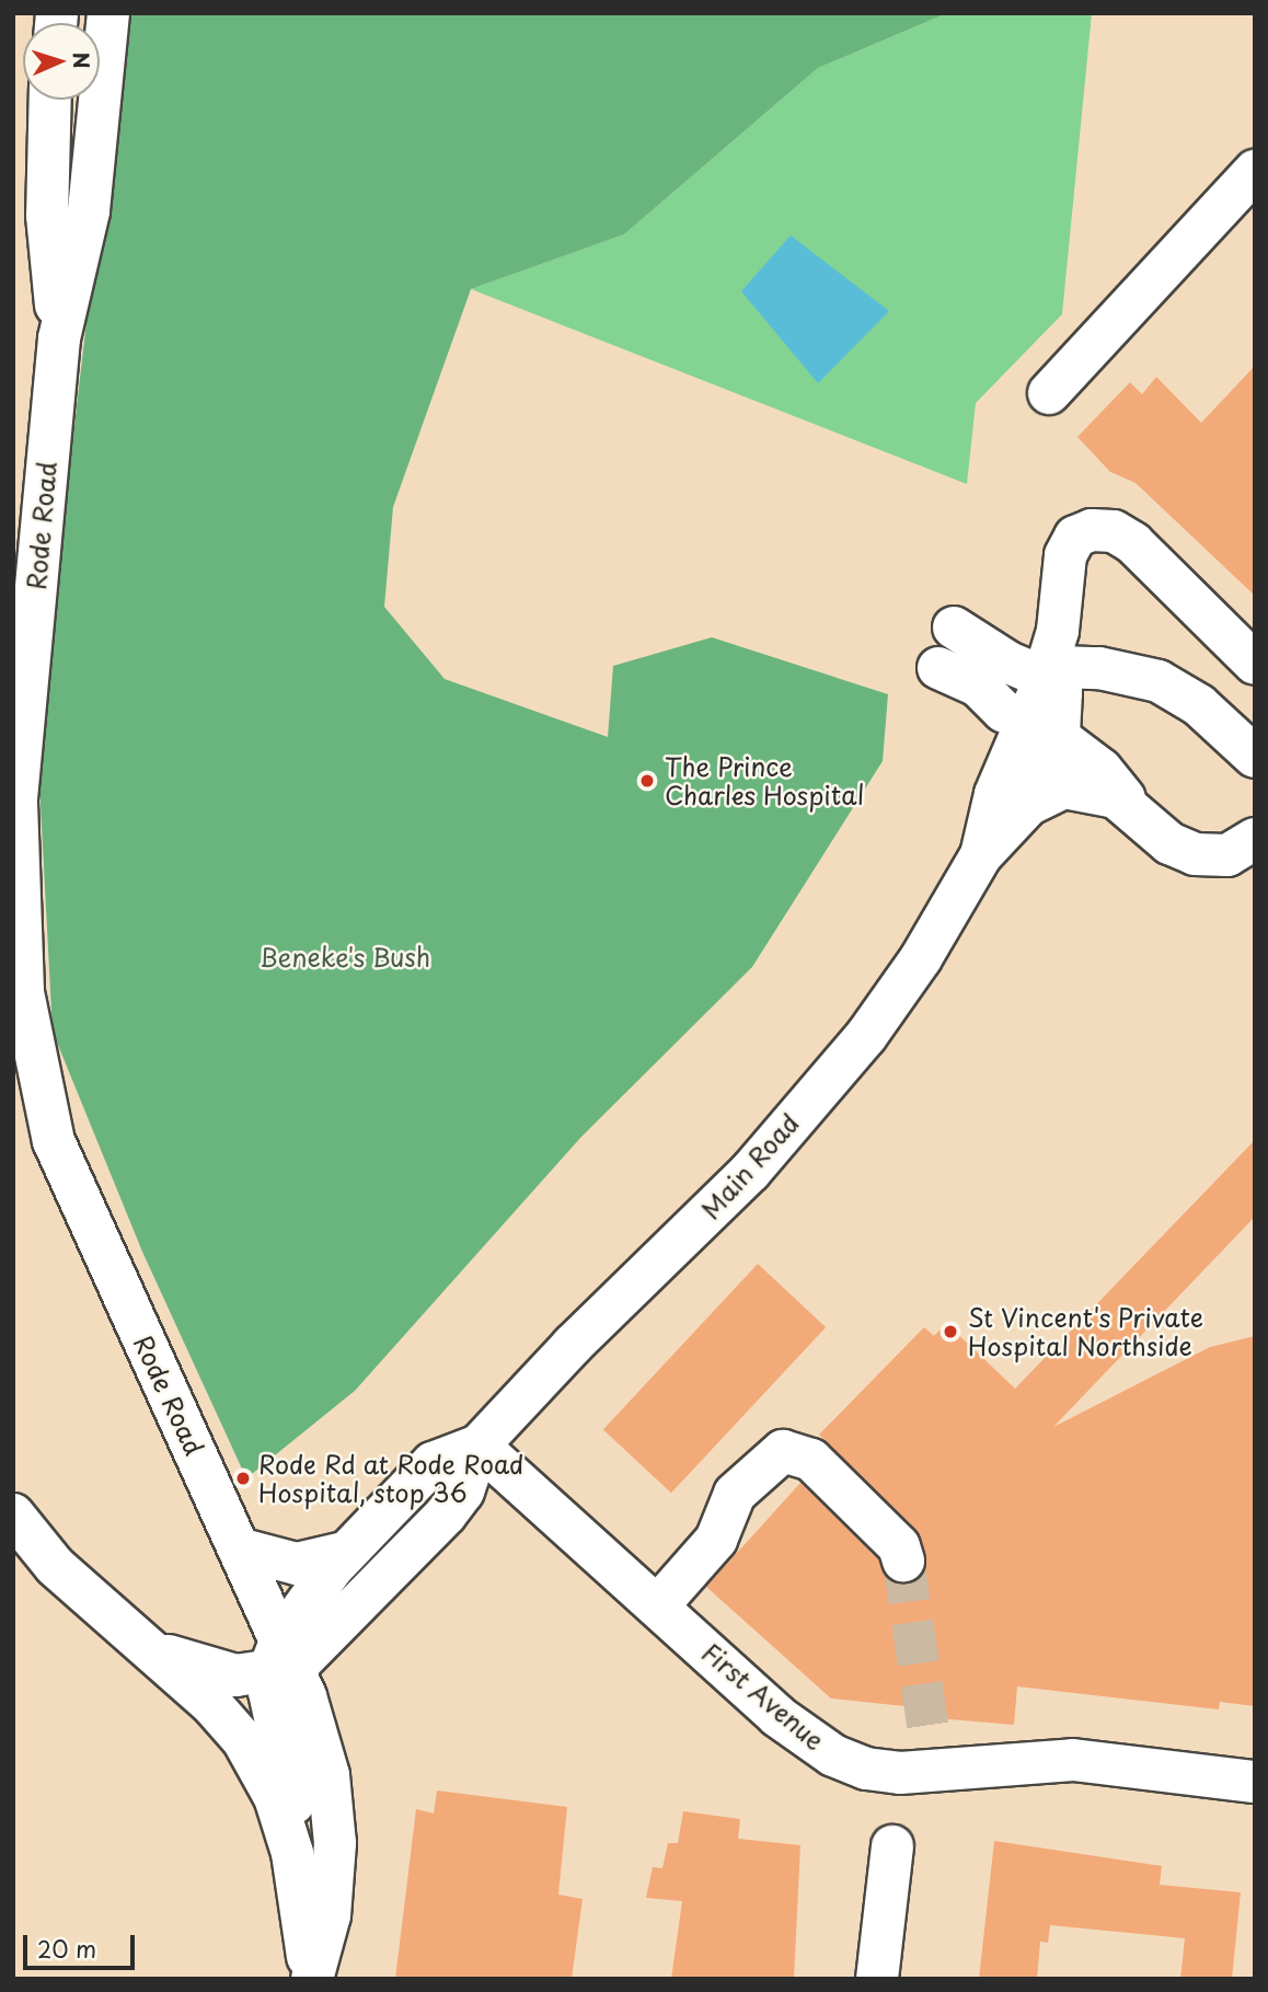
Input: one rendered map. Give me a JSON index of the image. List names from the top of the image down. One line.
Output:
{"streets":{"street":["Rode Road","Main Road","First Avenue"]},"crossings":[["Rode Road","Main Road"],["Main Road","First Avenue"]],"parks":["Beneke's Bush"],"places":["The Prince Charles Hospital","St Vincent's Private Hospital Northside","Rode Rd at Rode Road Hospital, stop 36"],"scale_bar":"20 m","north":"right"}
